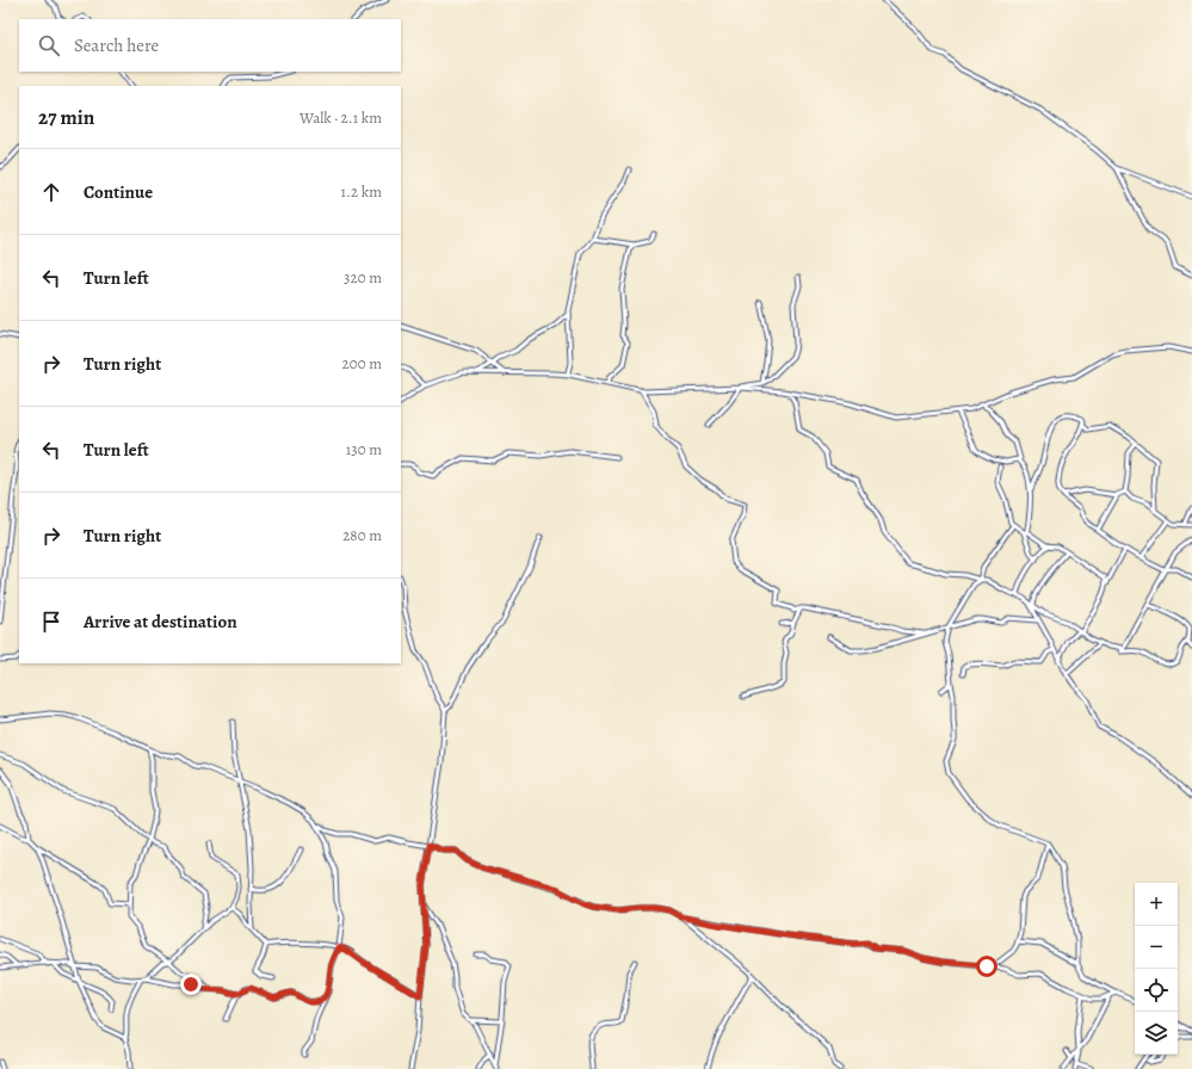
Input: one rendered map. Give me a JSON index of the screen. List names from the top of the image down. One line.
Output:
{"page":{"search":"Search here","heading":["27 min","Walk · 2.1 km"],"list":[["Continue","1.2 km"],["Turn left","320 m"],["Turn right","200 m"],["Turn left","130 m"],["Turn right","280 m"],"Arrive at destination"],"map_buttons":["+","−"]}}
